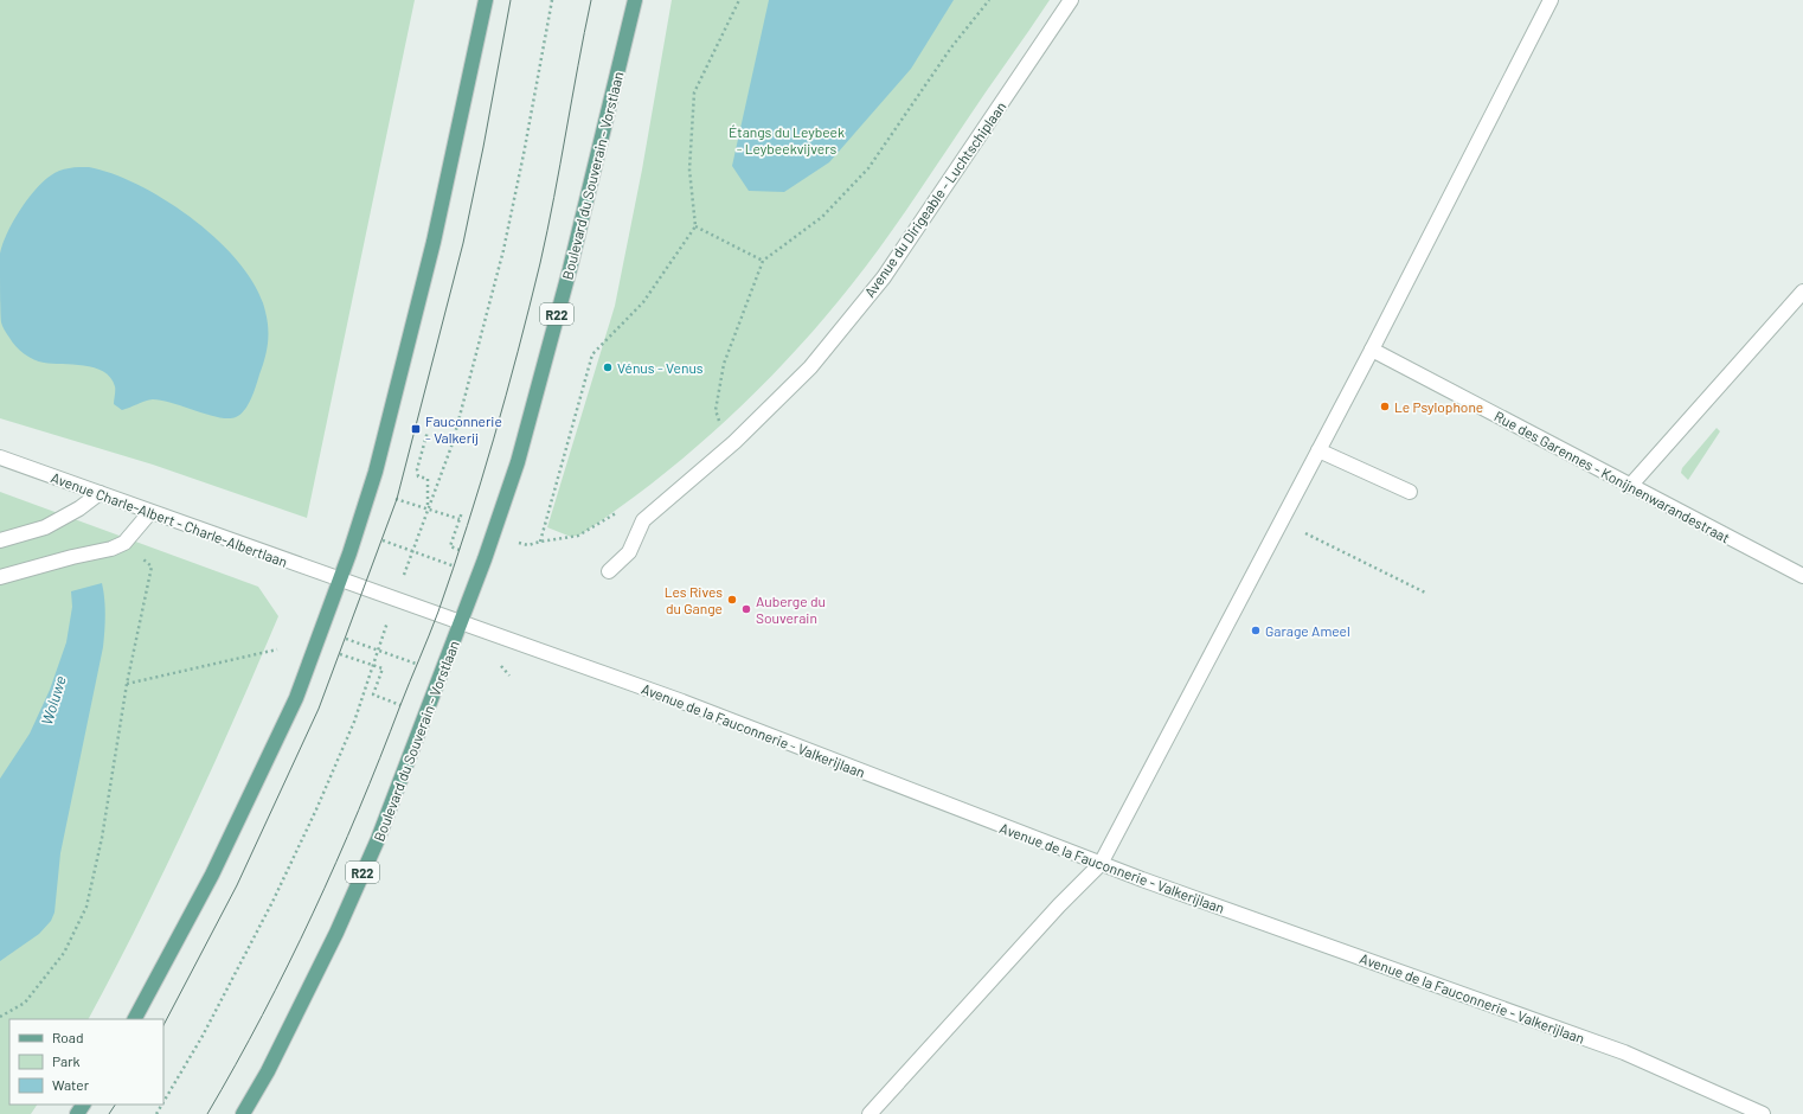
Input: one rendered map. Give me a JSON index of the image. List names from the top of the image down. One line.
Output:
{"streets":{"main road":["Boulevard du Souverain - Vorstlaan","R22"],"street":["Avenue du Dirigeable - Luchtschiplaan","Rue des Garennes - Konijnenwarandestraat","Avenue Charle-Albert - Charle-Albertlaan","Avenue de la Fauconnerie - Valkerijlaan"]},"crossings":[["Boulevard du Souverain - Vorstlaan","Avenue Charle-Albert - Charle-Albertlaan"],["Boulevard du Souverain - Vorstlaan","Avenue de la Fauconnerie - Valkerijlaan"]],"water":["Woluwe"],"parks":["Étangs du Leybeek - Leybeekvijvers"],"places":{"other":["Vénus - Venus","Le Psylophone","Les Rives du Gange","Auberge du Souverain","Garage Ameel"],"transit":["Fauconnerie - Valkerij"]},"legend":["Road","Park","Water"]}
